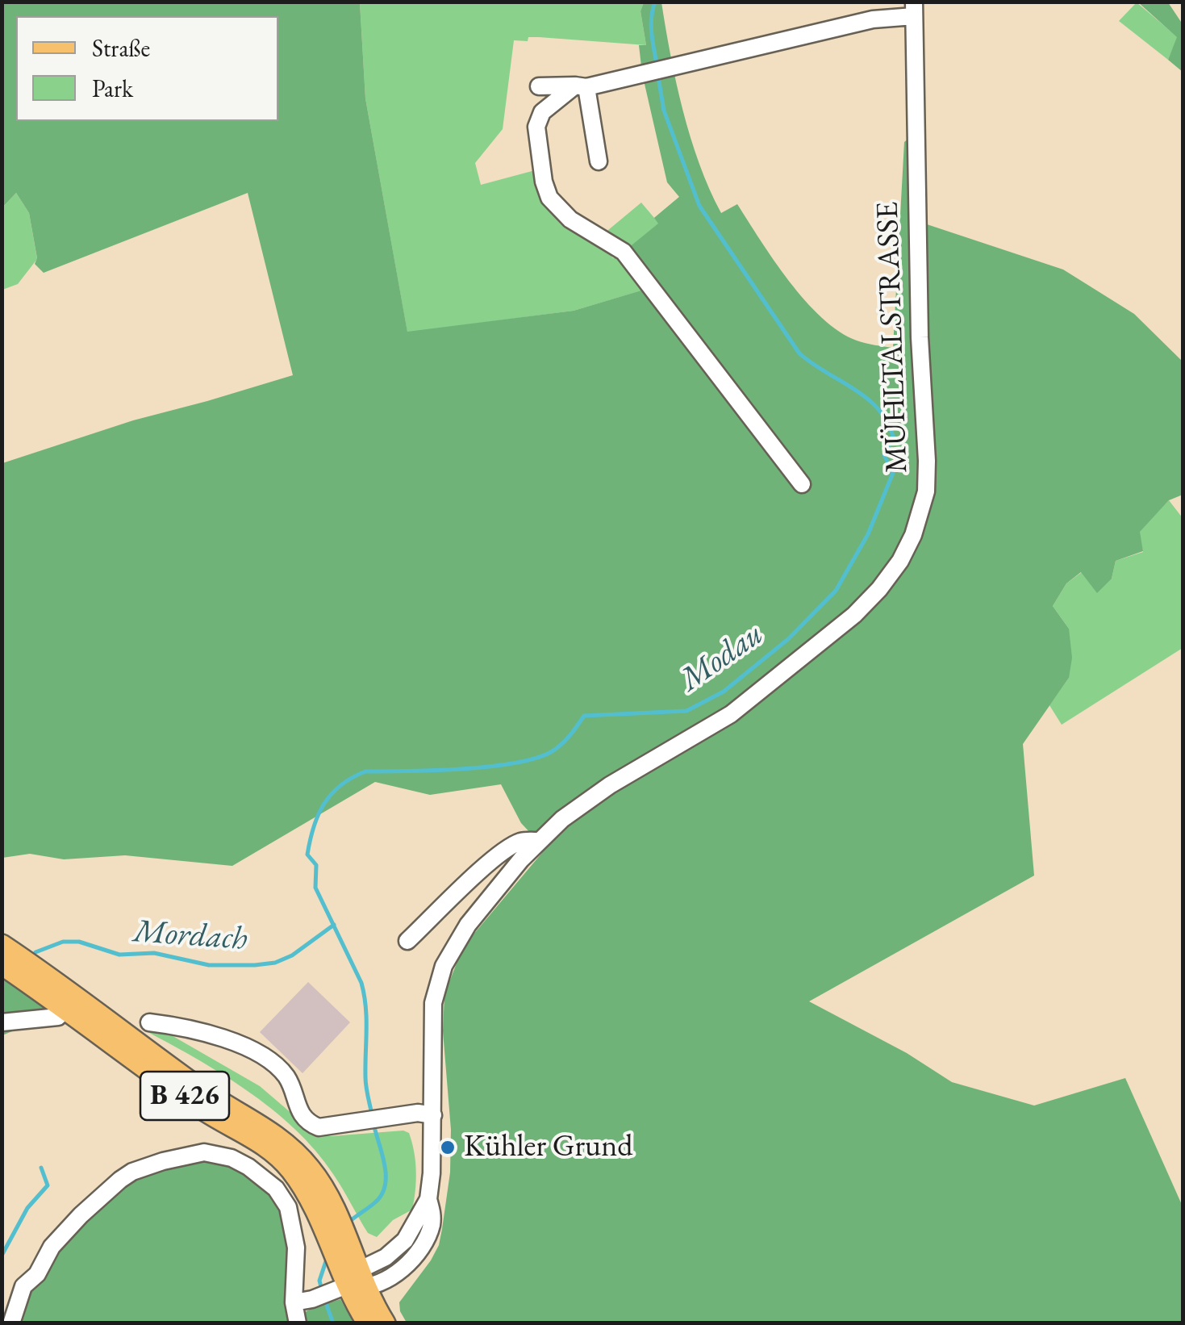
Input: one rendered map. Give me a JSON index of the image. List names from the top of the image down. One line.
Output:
{"streets":{"main road":["B 426"],"street":["MÜHLTALSTRASSE"]},"crossings":[["MÜHLTALSTRASSE","B 426"]],"water":["Modau","Mordach"],"places":["Kühler Grund"],"legend":["Straße","Park"]}
